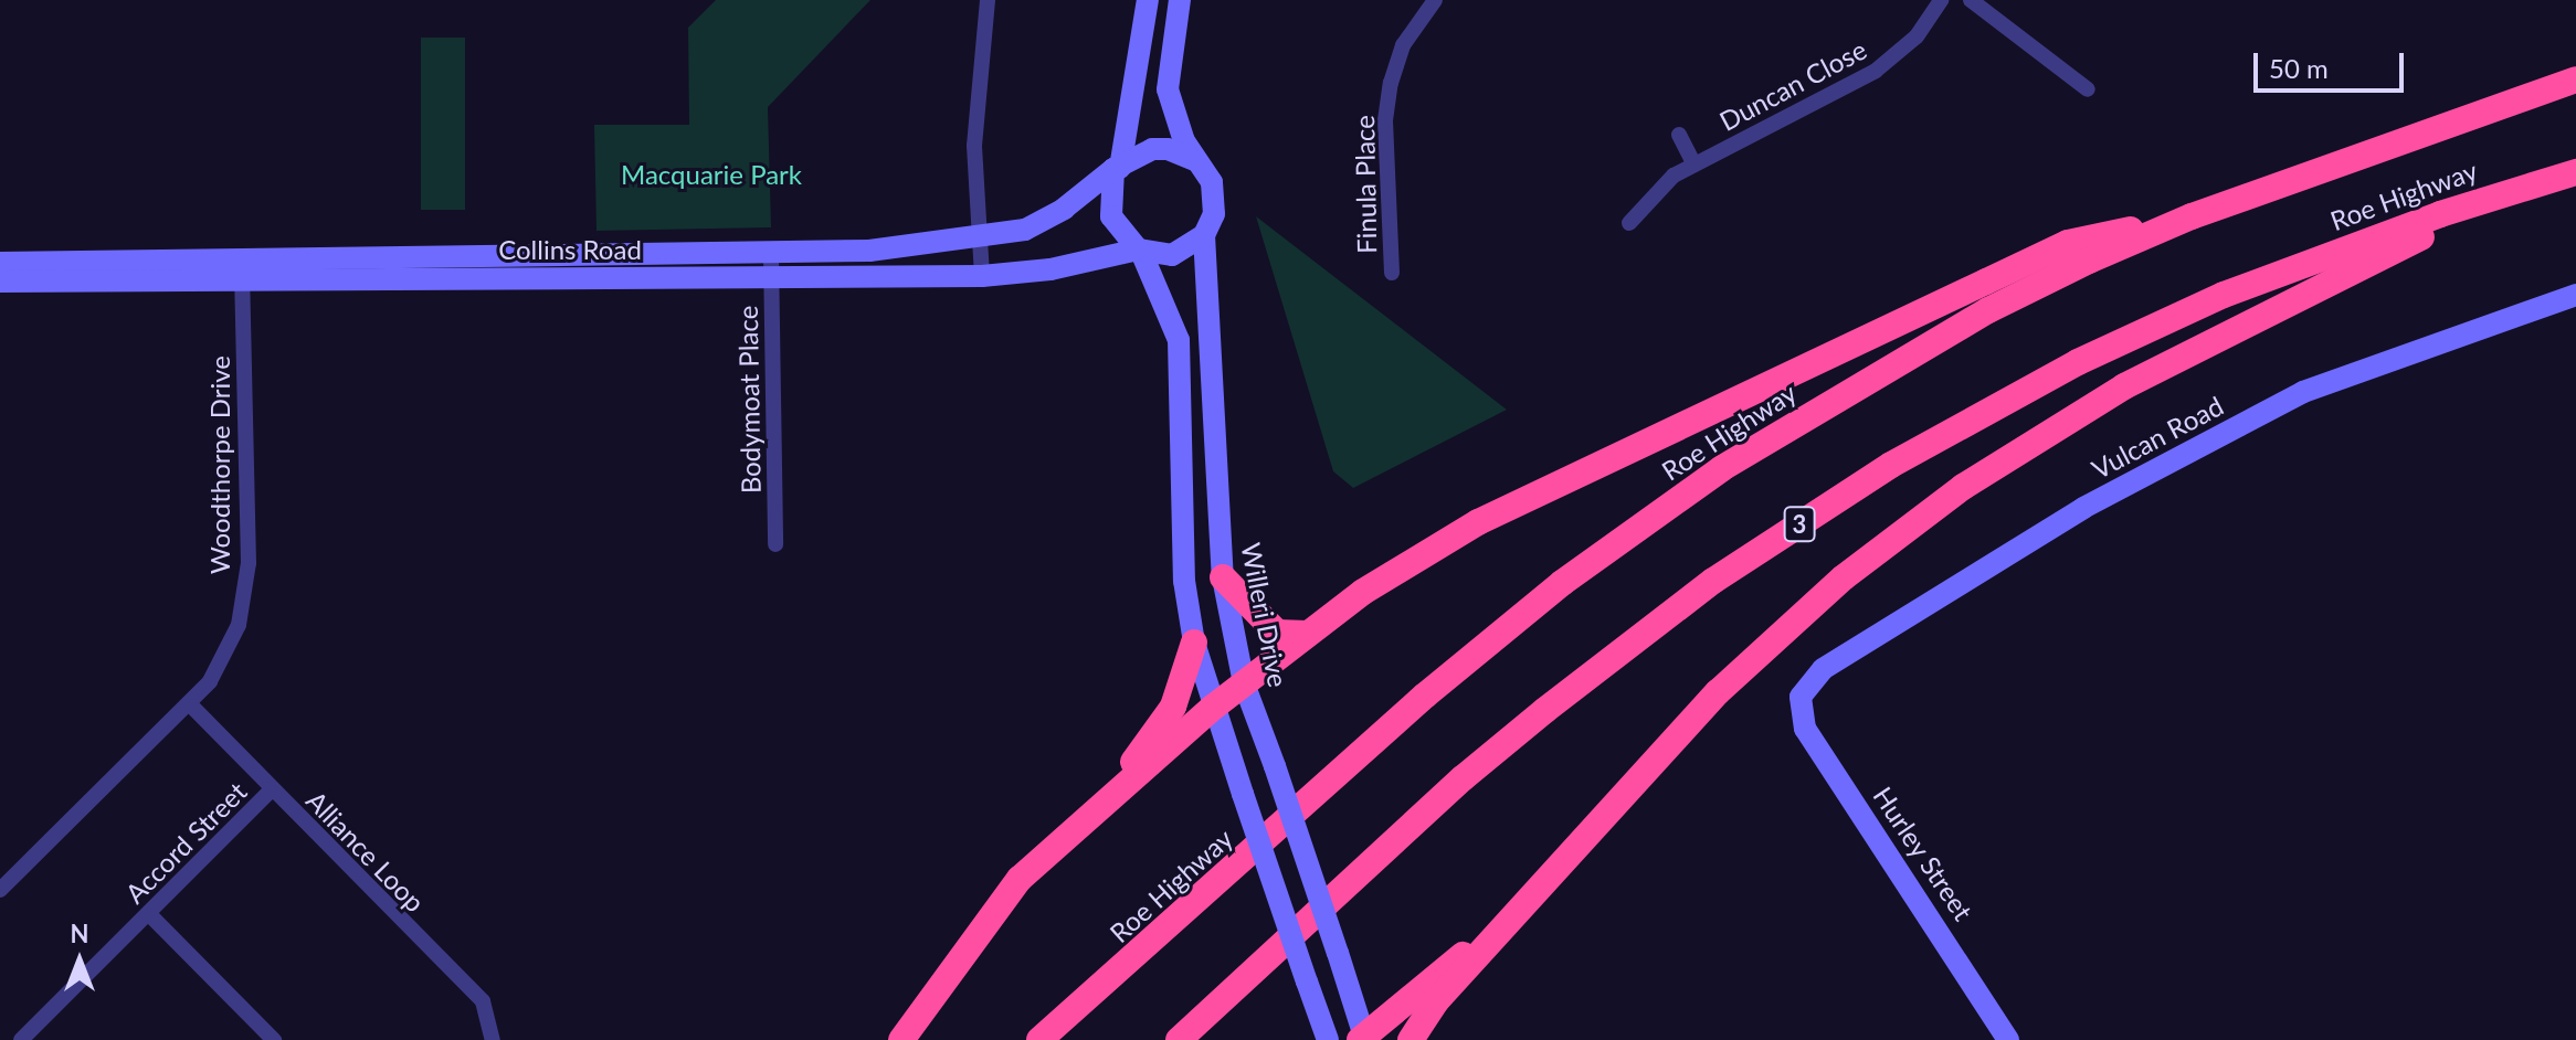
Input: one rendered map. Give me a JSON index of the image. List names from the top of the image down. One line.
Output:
{"streets":{"highway":["Roe Highway","3"],"main road":["Collins Road","Vulcan Road","Willeri Drive","Hurley Street"],"street":["Duncan Close","Finula Place","Bodymoat Place","Woodthorpe Drive","Accord Street","Alliance Loop"]},"crossings":[["Collins Road","Bodymoat Place"],["Collins Road","Woodthorpe Drive"],["Collins Road","Willeri Drive"],["Vulcan Road","Hurley Street"],["Woodthorpe Drive","Alliance Loop"],["Accord Street","Alliance Loop"]],"parks":["Macquarie Park"],"scale_bar":"50 m","north":"top"}
